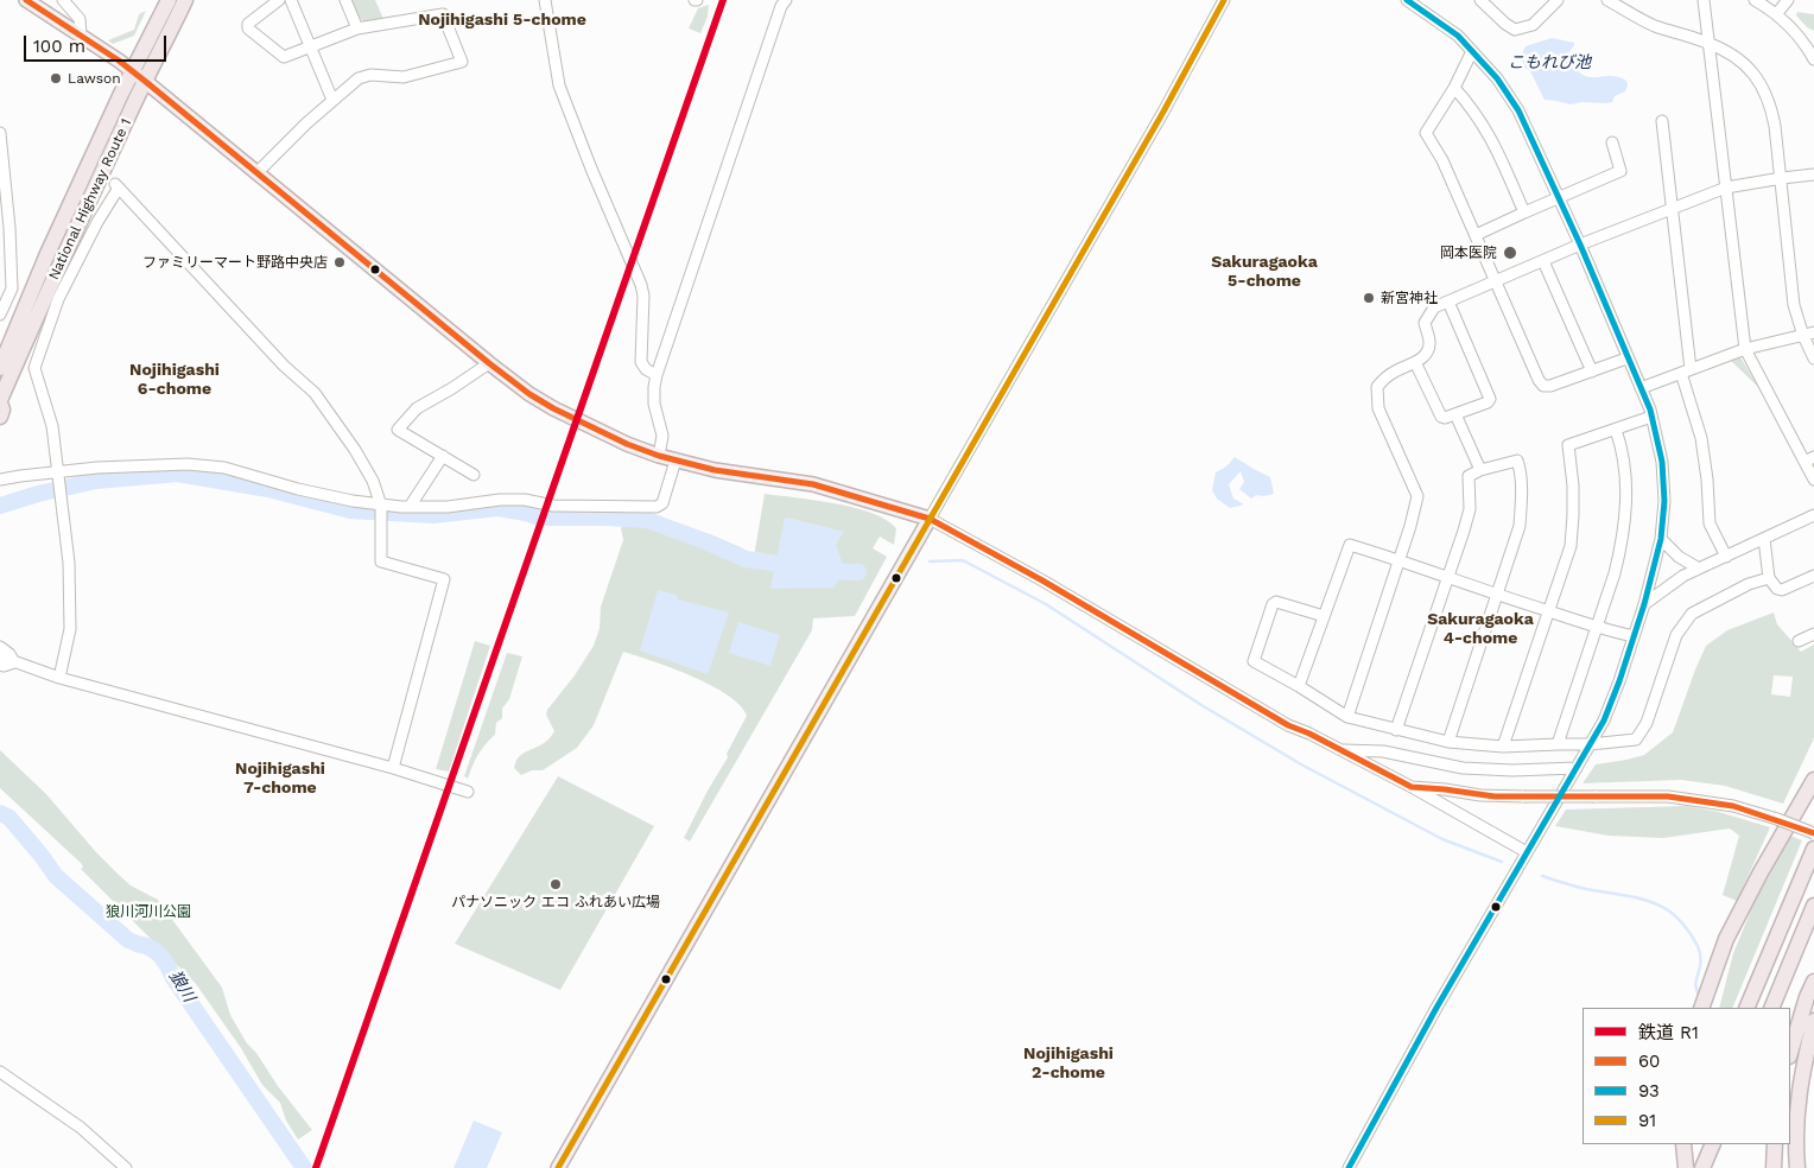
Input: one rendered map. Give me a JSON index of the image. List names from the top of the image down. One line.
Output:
{"streets":{"highway":["National Highway Route 1"]},"districts":["Nojihigashi 5-chome","Sakuragaoka 5-chome","Nojihigashi 6-chome","Sakuragaoka 4-chome","Nojihigashi 7-chome","Nojihigashi 2-chome"],"water":["こもれび池","狼川"],"parks":["狼川河川公園"],"places":["Lawson","岡本医院","ファミリーマート野路中央店","新宮神社","パナソニック エコ ふれあい広場"],"lines":["rail line R1","transit line 60","transit line 93","transit line 91"],"legend":["鉄道 R1","60","93","91"],"scale_bar":"100 m"}
